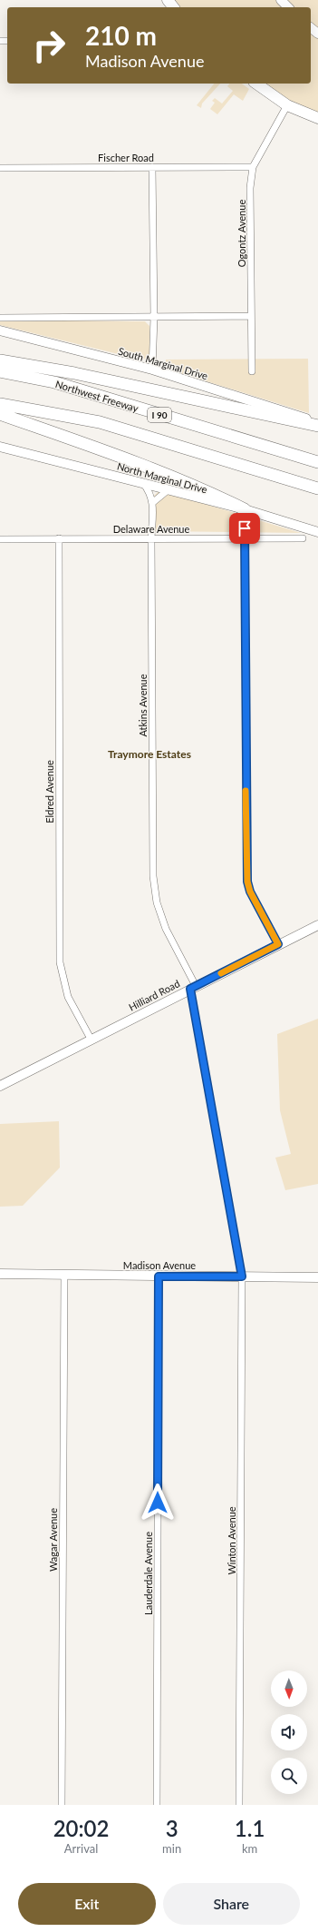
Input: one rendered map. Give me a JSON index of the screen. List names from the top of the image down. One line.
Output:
{"streets":{"highway":["Northwest Freeway","I 90"],"main road":["South Marginal Drive","North Marginal Drive","Hilliard Road","Madison Avenue"],"street":["Fischer Road","Ogontz Avenue","Delaware Avenue","Atkins Avenue","Eldred Avenue","Wagar Avenue","Winton Avenue","Lauderdale Avenue"]},"crossings":[["Fischer Road","Ogontz Avenue"],["North Marginal Drive","Atkins Avenue"],["Delaware Avenue","Atkins Avenue"],["Delaware Avenue","Eldred Avenue"],["Atkins Avenue","Hilliard Road"],["Atkins Avenue","Madison Avenue"],["Atkins Avenue","Winton Avenue"],["Eldred Avenue","Hilliard Road"],["Madison Avenue","Wagar Avenue"],["Madison Avenue","Winton Avenue"],["Madison Avenue","Lauderdale Avenue"]],"districts":["Traymore Estates"],"north":"bottom","page":{"turn":["210 m","Madison Avenue"],"eta":["20:02","Arrival","3","min","1.1","km"],"buttons":["Exit","Share"]}}
